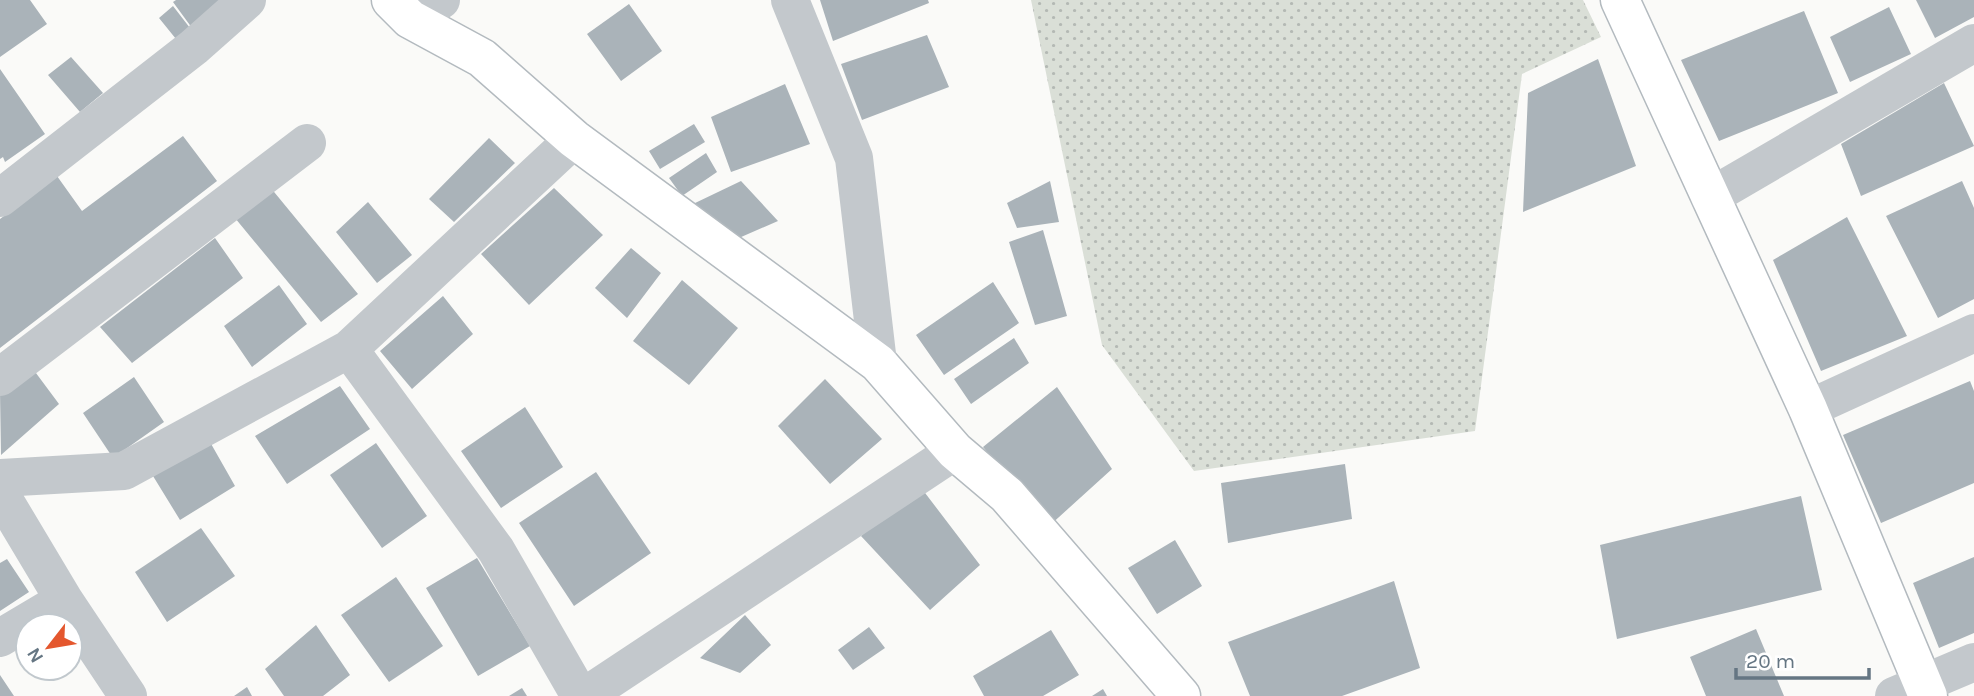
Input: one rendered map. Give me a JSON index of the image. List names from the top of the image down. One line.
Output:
{"scale_bar":"20 m","north":"bottom left"}
